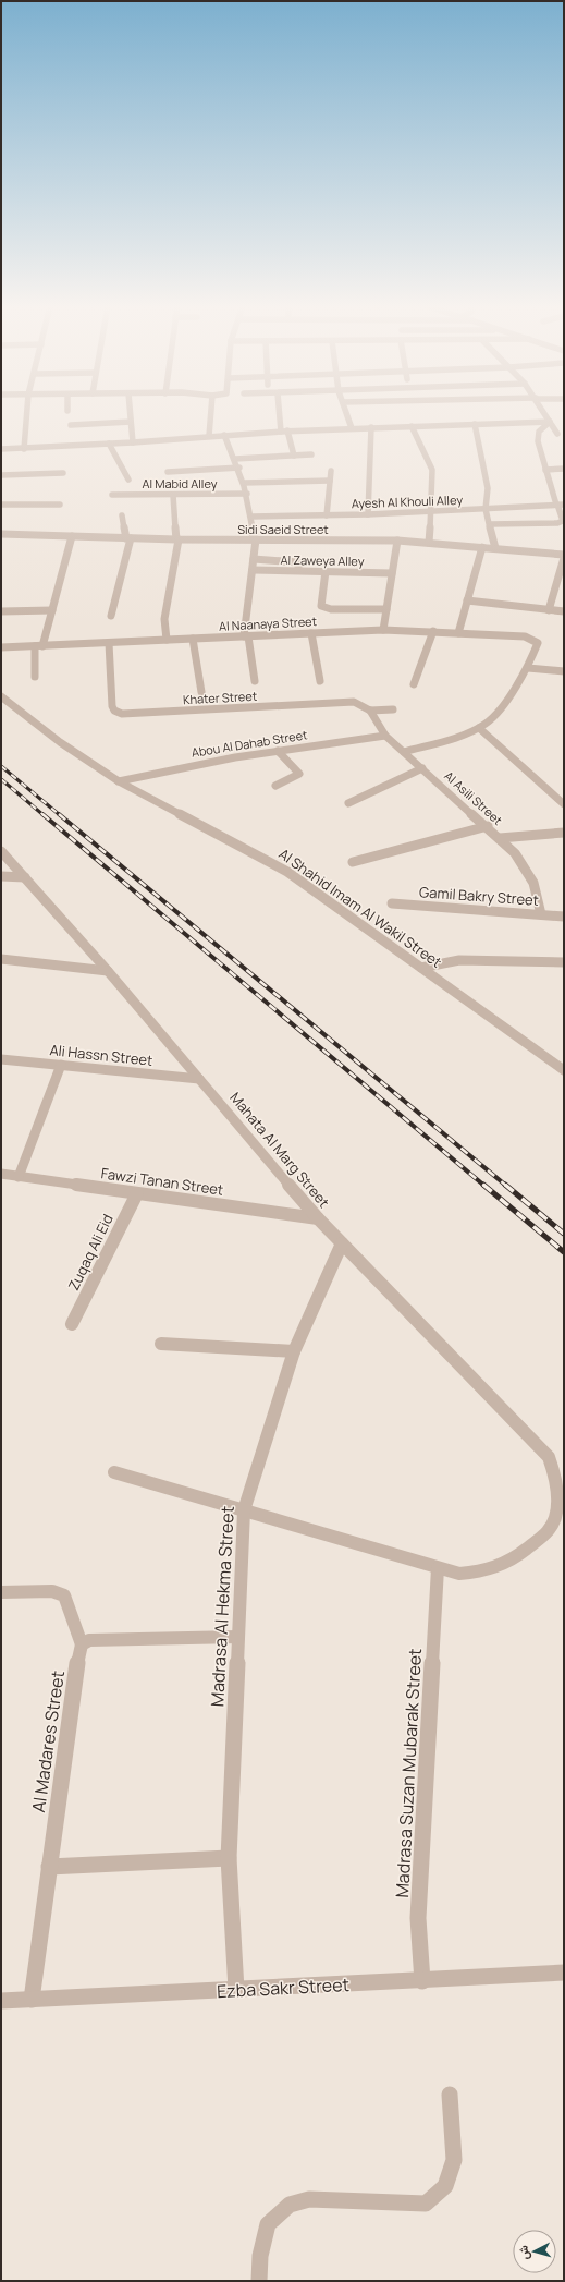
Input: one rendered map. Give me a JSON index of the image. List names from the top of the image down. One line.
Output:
{"streets":{"street":["Al Mabid Alley","Ayesh Al Khouli Alley","Sidi Saeid Street","Al Zaweya Alley","Al Naanaya Street","Khater Street","Abou Al Dahab Street","Al Asili Street","Gamil Bakry Street","Al Shahid Imam Al Wakil Street","Ali Hassn Street","Mahata Al Marg Street","Fawzi Tanan Street","Zuqaq Ali Eid","Madrasa Al Hekma Street","Al Madares Street","Madrasa Suzan Mubarak Street","Ezba Sakr Street"]},"crossings":[["Al Naanaya Street","Khater Street"],["Khater Street","Al Asili Street"],["Abou Al Dahab Street","Al Asili Street"],["Abou Al Dahab Street","Al Shahid Imam Al Wakil Street"],["Al Asili Street","Gamil Bakry Street"],["Ali Hassn Street","Mahata Al Marg Street"],["Mahata Al Marg Street","Fawzi Tanan Street"],["Mahata Al Marg Street","Madrasa Al Hekma Street"],["Fawzi Tanan Street","Zuqaq Ali Eid"],["Madrasa Al Hekma Street","Ezba Sakr Street"],["Al Madares Street","Ezba Sakr Street"],["Madrasa Suzan Mubarak Street","Ezba Sakr Street"]],"north":"left"}
